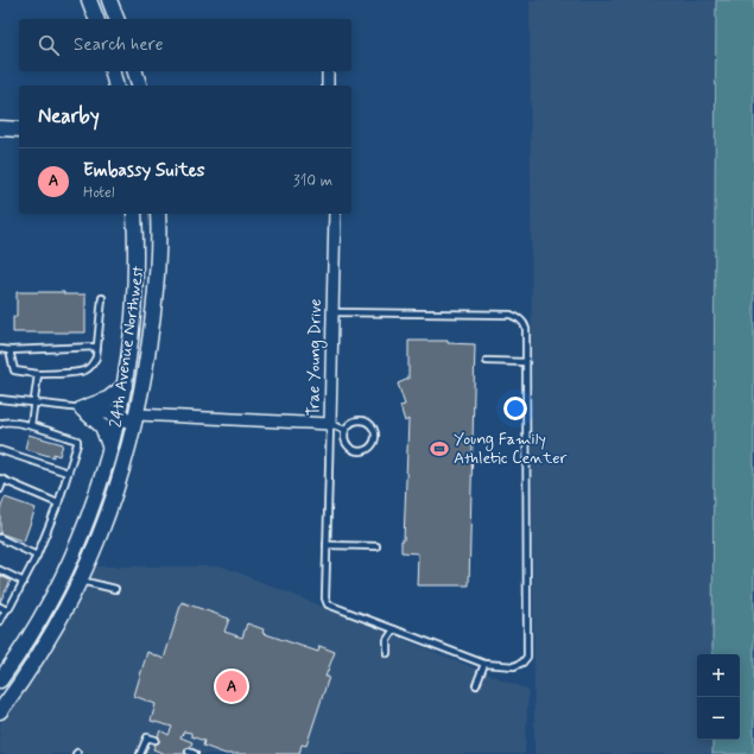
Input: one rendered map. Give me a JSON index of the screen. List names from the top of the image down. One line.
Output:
{"streets":{"main road":["24th Avenue Northwest"],"street":["Trae Young Drive"]},"crossings":[["24th Avenue Northwest","Trae Young Drive"]],"places":{"sports":["Young Family Athletic Center"]},"page":{"search":"Search here","heading":"Nearby","list":[{"mark":"A","name":"Embassy Suites","note":"Hotel","value":"310 m"}],"map_buttons":["+","−"],"pins":"A"}}
